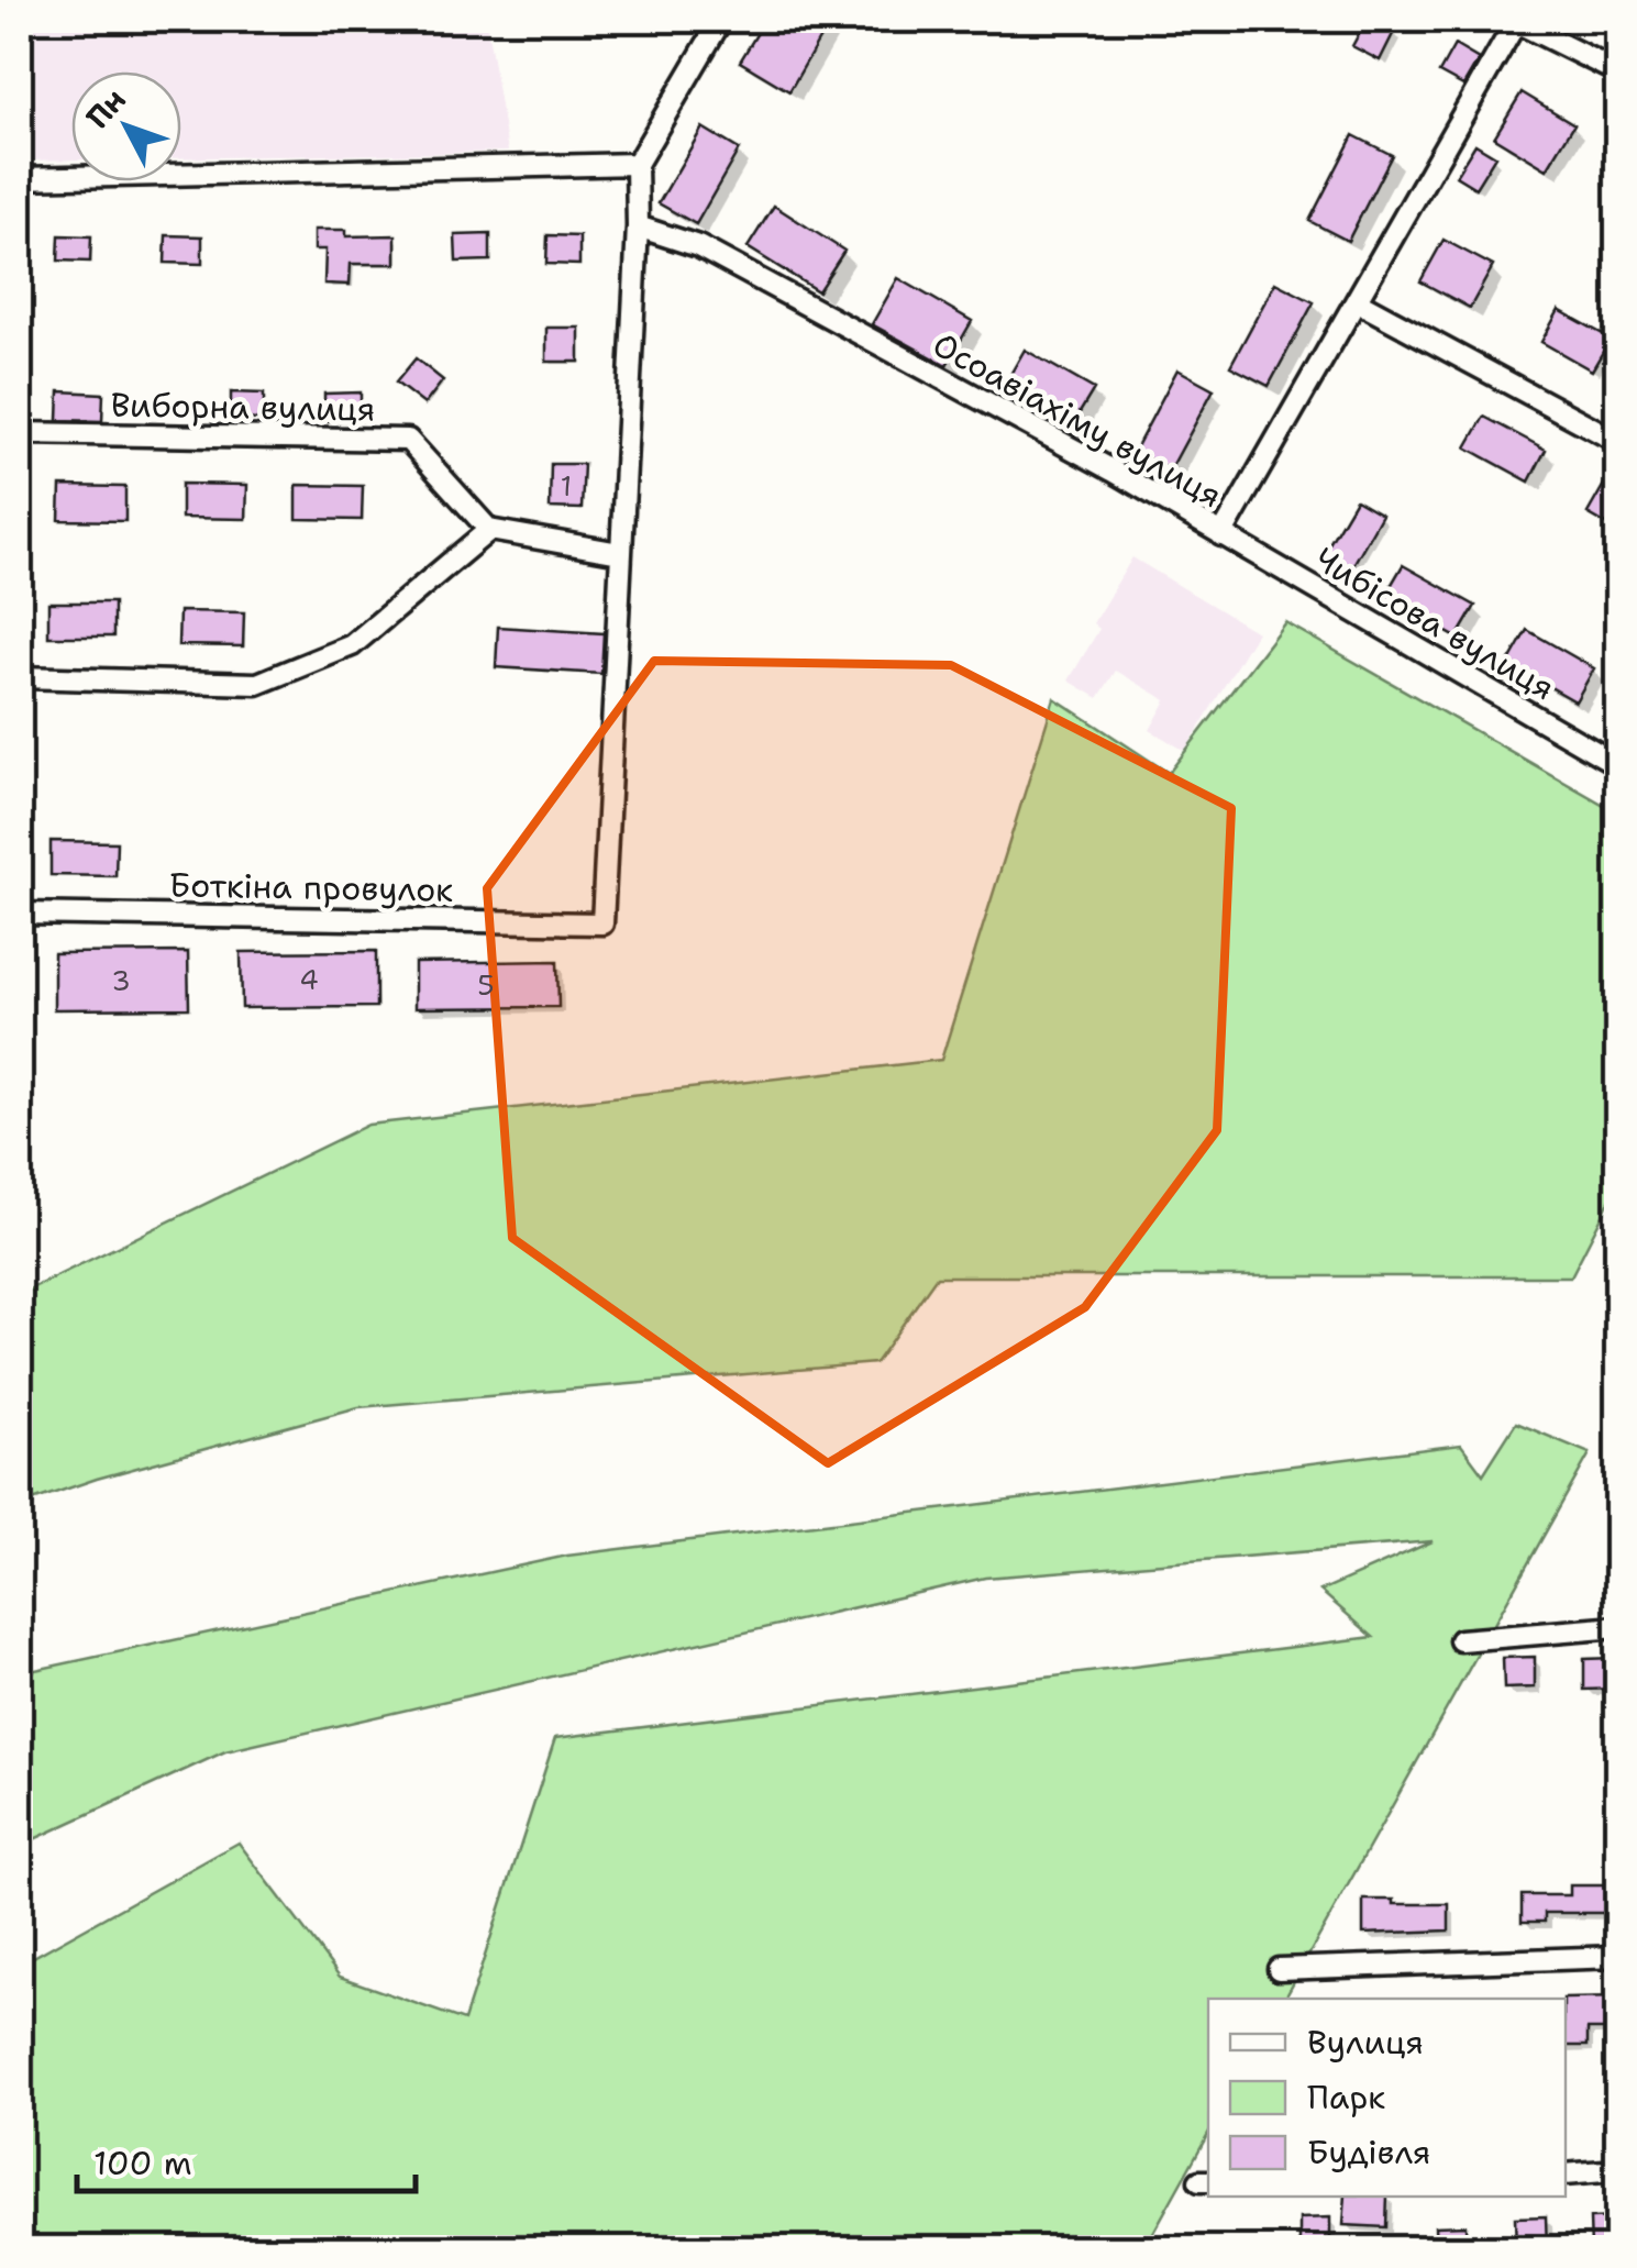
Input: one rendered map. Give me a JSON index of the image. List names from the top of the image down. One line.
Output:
{"streets":{"street":["Виборна вулиця","Осоавіахіму вулиця","Чибісова вулиця","Боткіна провулок"]},"crossings":[["Осоавіахіму вулиця","Чибісова вулиця"]],"house_numbers":["1","4","3","5"],"legend":["Вулиця","Парк","Будівля"],"scale_bar":"100 m","north":"top left"}
